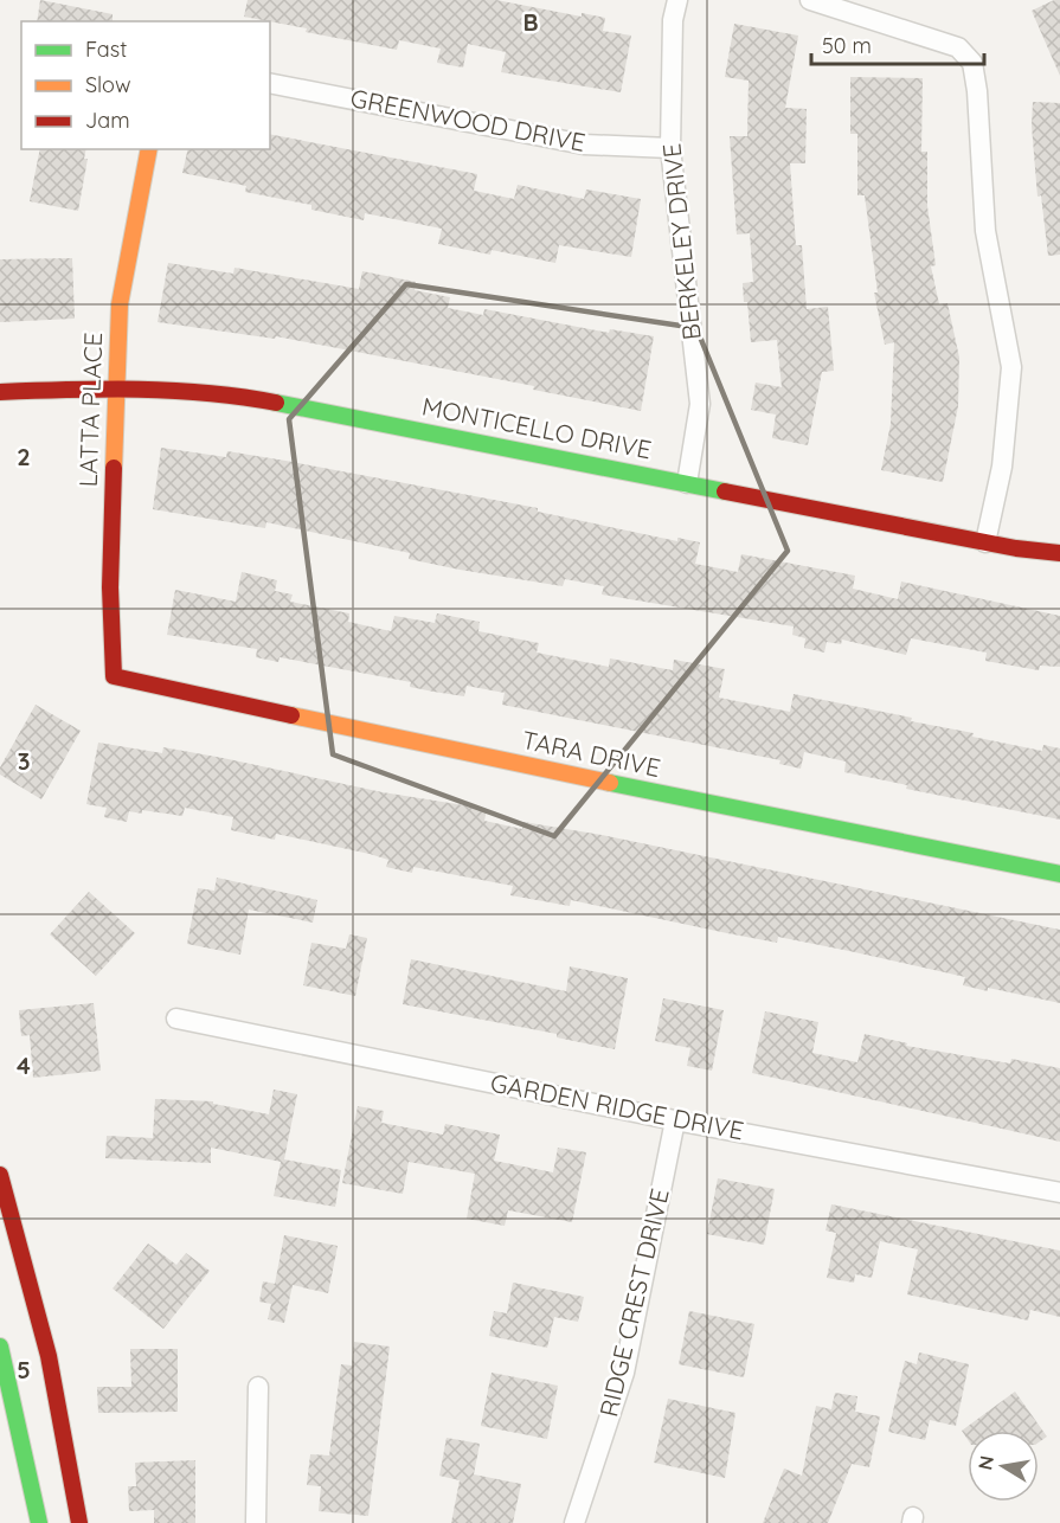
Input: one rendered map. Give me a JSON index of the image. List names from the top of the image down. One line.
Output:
{"streets":{"street":["GREENWOOD DRIVE","BERKELEY DRIVE","LATTA PLACE","MONTICELLO DRIVE","TARA DRIVE","GARDEN RIDGE DRIVE","RIDGE CREST DRIVE"]},"crossings":[["GREENWOOD DRIVE","BERKELEY DRIVE"],["BERKELEY DRIVE","MONTICELLO DRIVE"],["LATTA PLACE","MONTICELLO DRIVE"],["LATTA PLACE","TARA DRIVE"],["GARDEN RIDGE DRIVE","RIDGE CREST DRIVE"]],"legend":["Fast","Slow","Jam"],"scale_bar":"50 m","north":"left","grid":{"columns":["B"],"rows":["2","3","4","5"]}}
